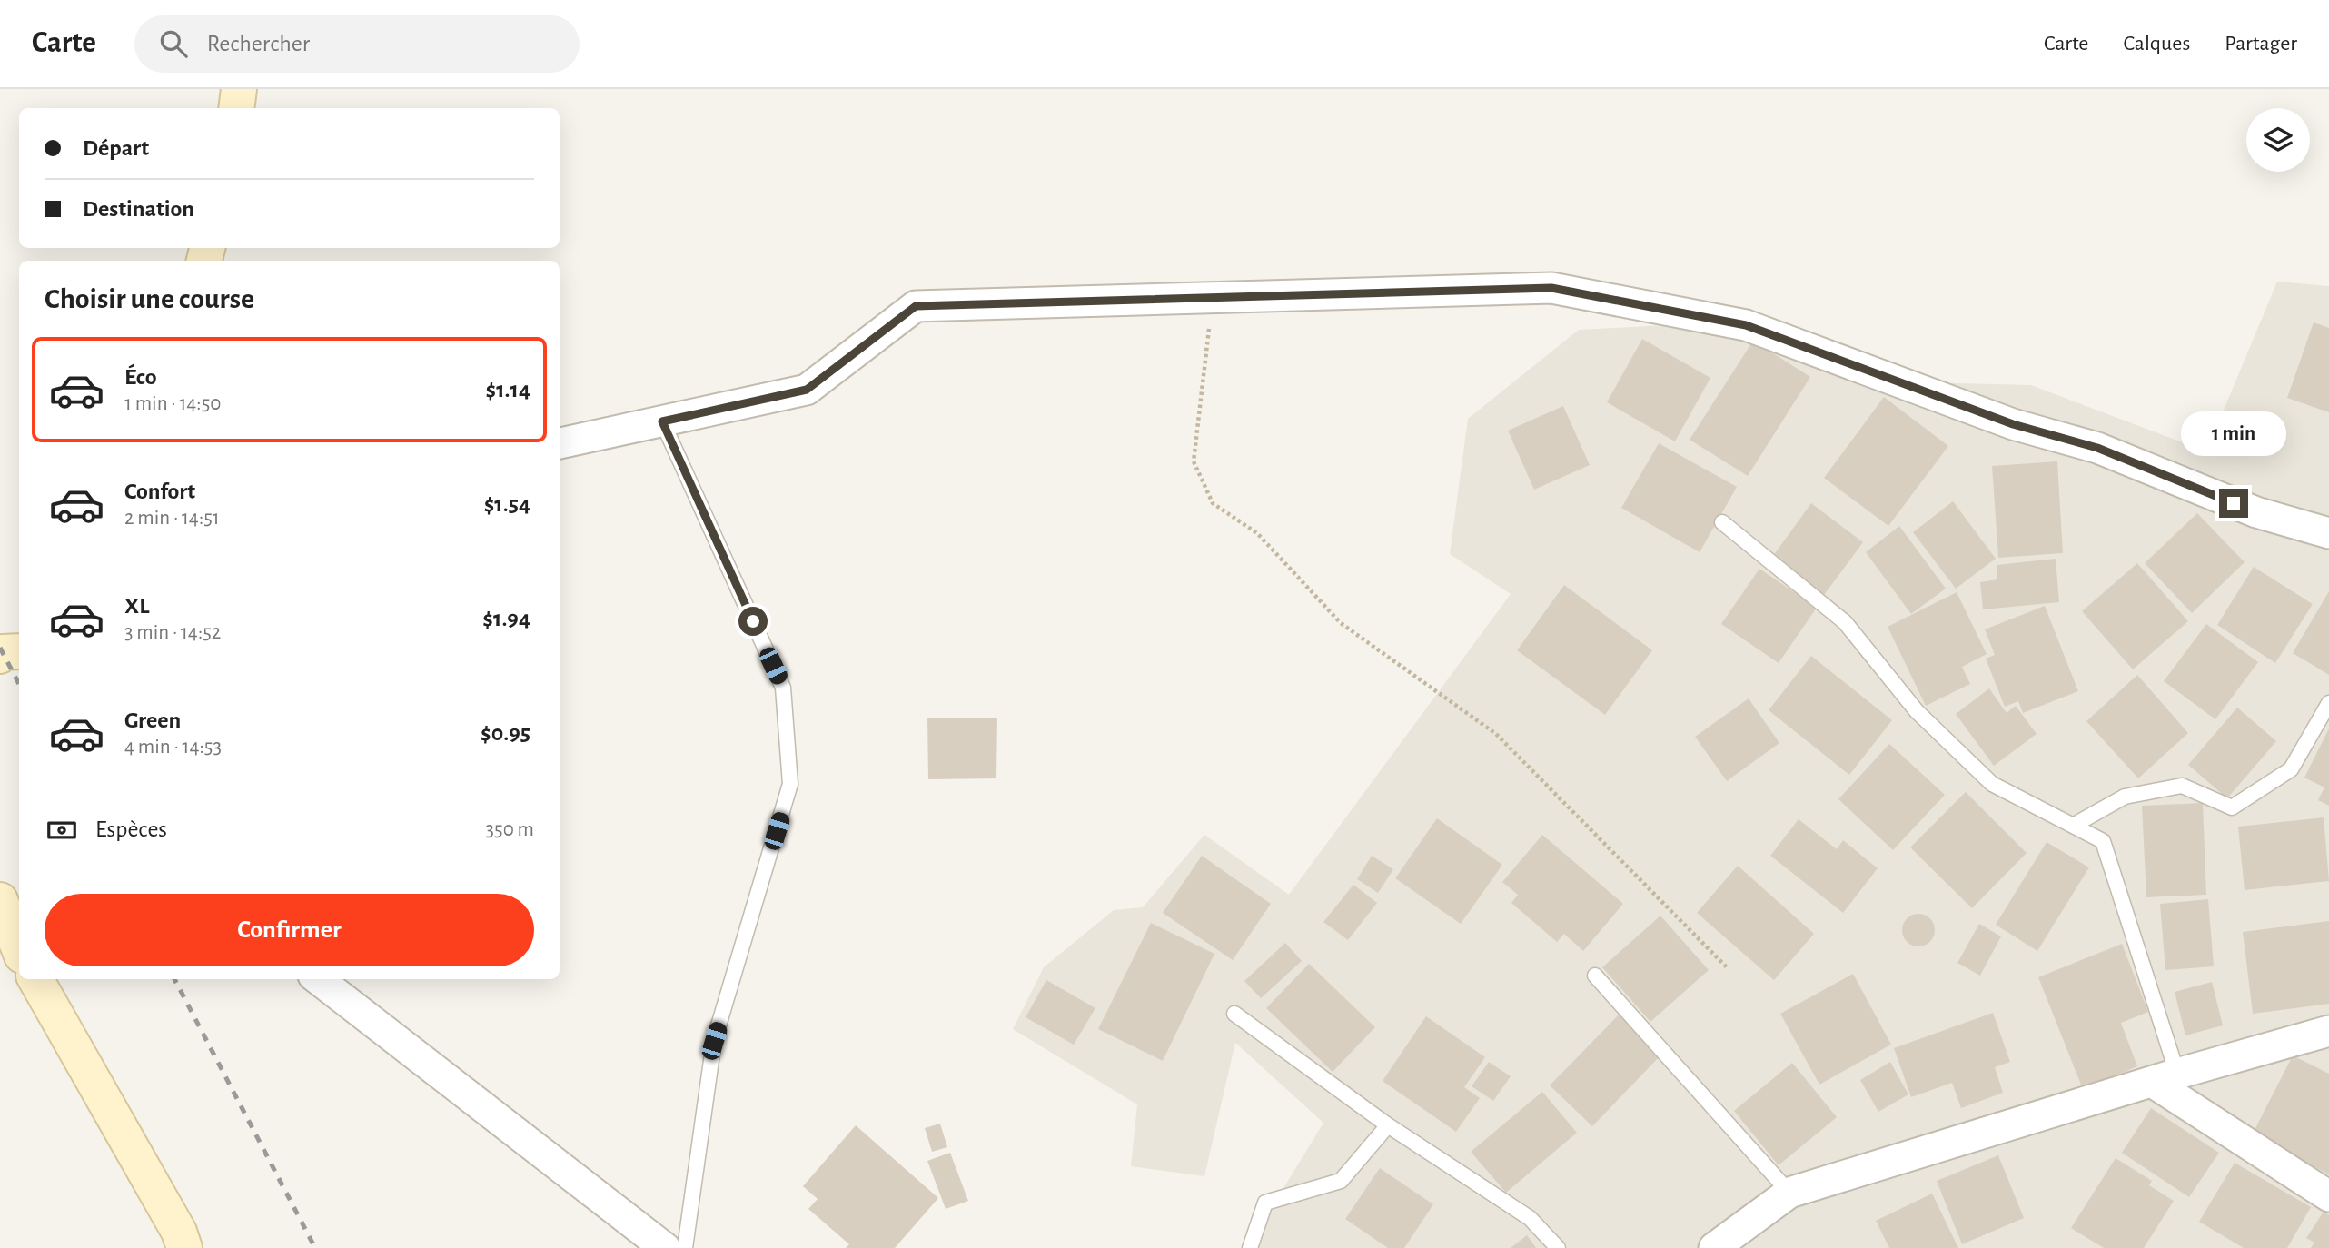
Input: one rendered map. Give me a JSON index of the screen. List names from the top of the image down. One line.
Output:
{"page":{"header":"Carte","search":"Rechercher","nav":["Carte","Calques","Partager"],"banner":["Départ","Destination"],"heading":"Choisir une course","list":[{"name":"Éco","note":"1 min · 14:50","value":"$1.14"},{"name":"Confort","note":"2 min · 14:51","value":"$1.54"},{"name":"XL","note":"3 min · 14:52","value":"$1.94"},{"name":"Green","note":"4 min · 14:53","value":"$0.95"}],"bubble":"1 min","pay":["Espèces","350 m"],"buttons":"Confirmer"}}
